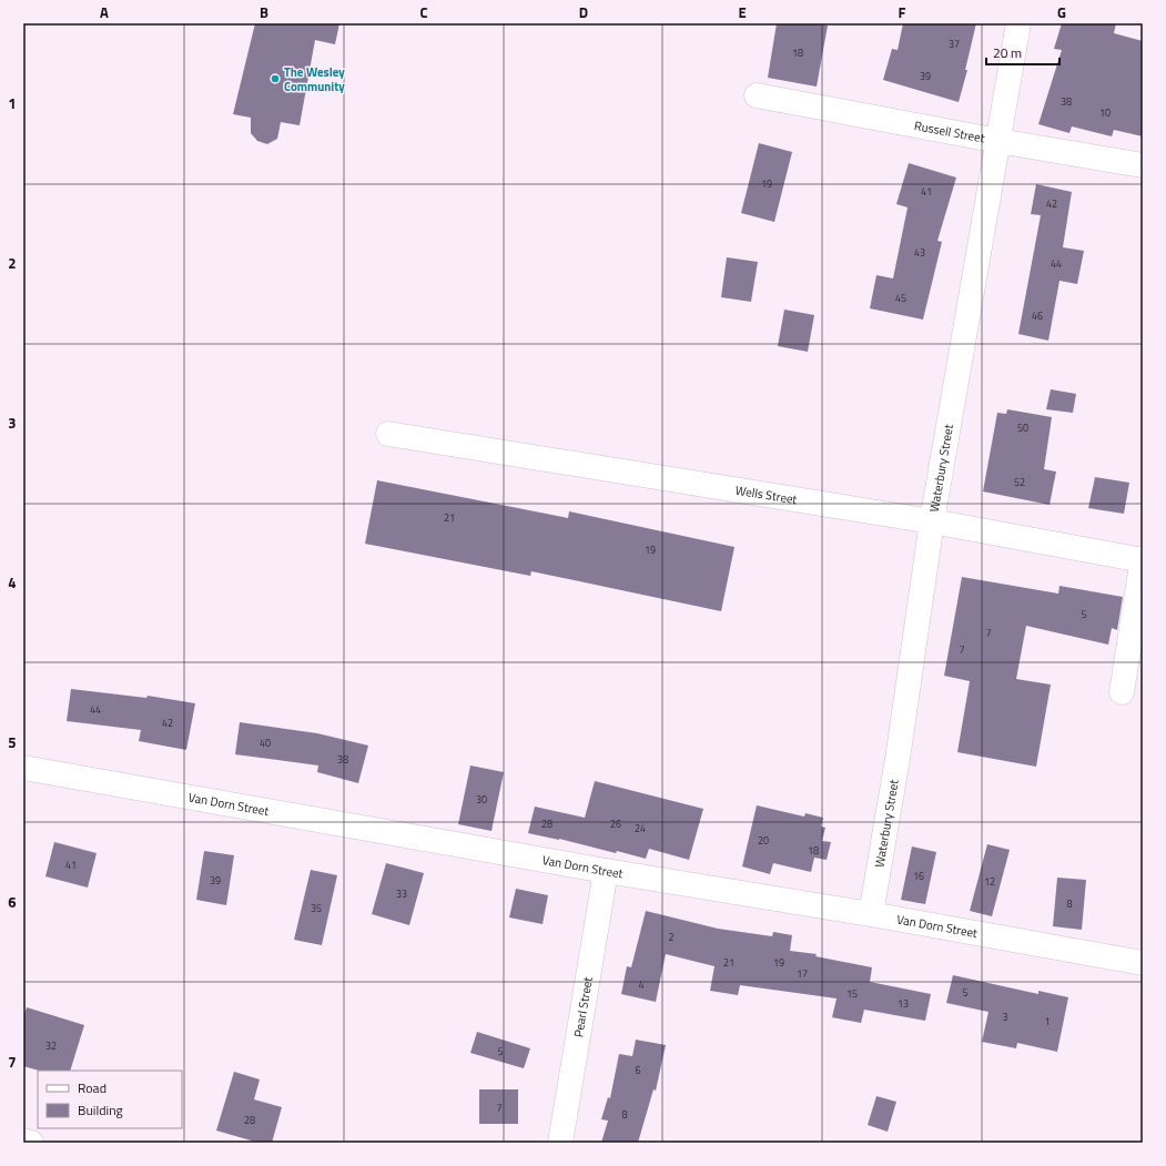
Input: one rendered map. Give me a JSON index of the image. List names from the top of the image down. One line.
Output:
{"streets":{"street":["Russell Street","Waterbury Street","Wells Street","Van Dorn Street","Pearl Street"]},"crossings":[["Russell Street","Waterbury Street"],["Waterbury Street","Wells Street"],["Waterbury Street","Van Dorn Street"],["Van Dorn Street","Pearl Street"]],"places":["The Wesley Community"],"house_numbers":["37","18","39","38","10","19","41","42","43","44","45","46","50","52","21","19","5","7","7","44","42","40","38","30","28","26","24","20","18","41","16","39","12","33","8","35","2","21","19","17","4","5","15","13","3","1","32","5","6","7","8","28"],"legend":["Road","Building"],"scale_bar":"20 m","grid":{"columns":["A","B","C","D","E","F","G"],"rows":["1","2","3","4","5","6","7"]}}
